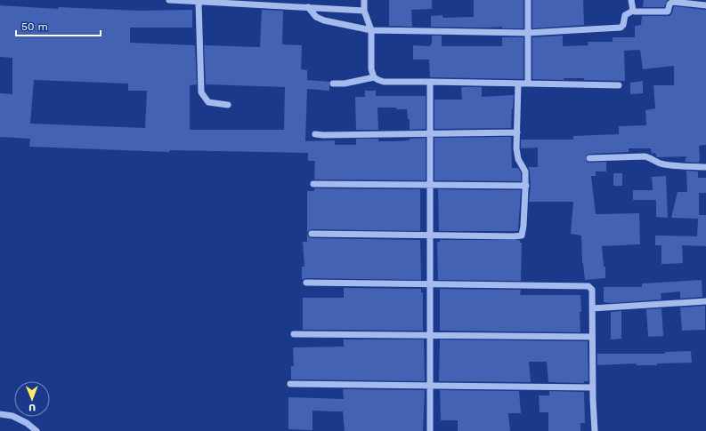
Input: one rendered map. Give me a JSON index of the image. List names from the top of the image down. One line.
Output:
{"scale_bar":"50 m","north":"bottom"}
